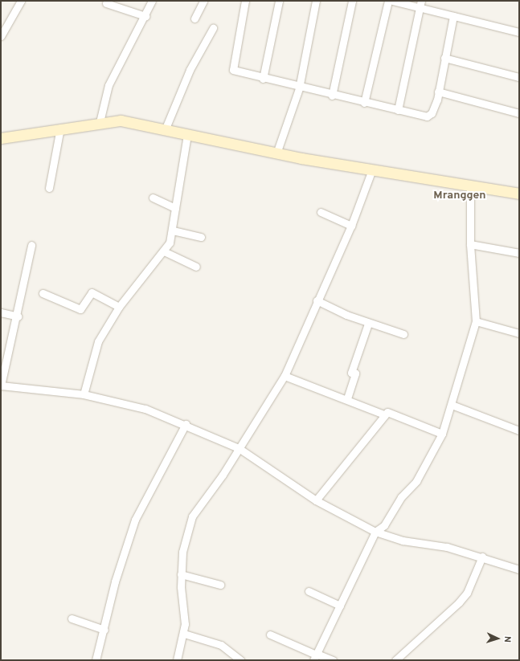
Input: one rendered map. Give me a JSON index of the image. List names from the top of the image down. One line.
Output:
{"districts":["Mranggen"],"north":"right"}
